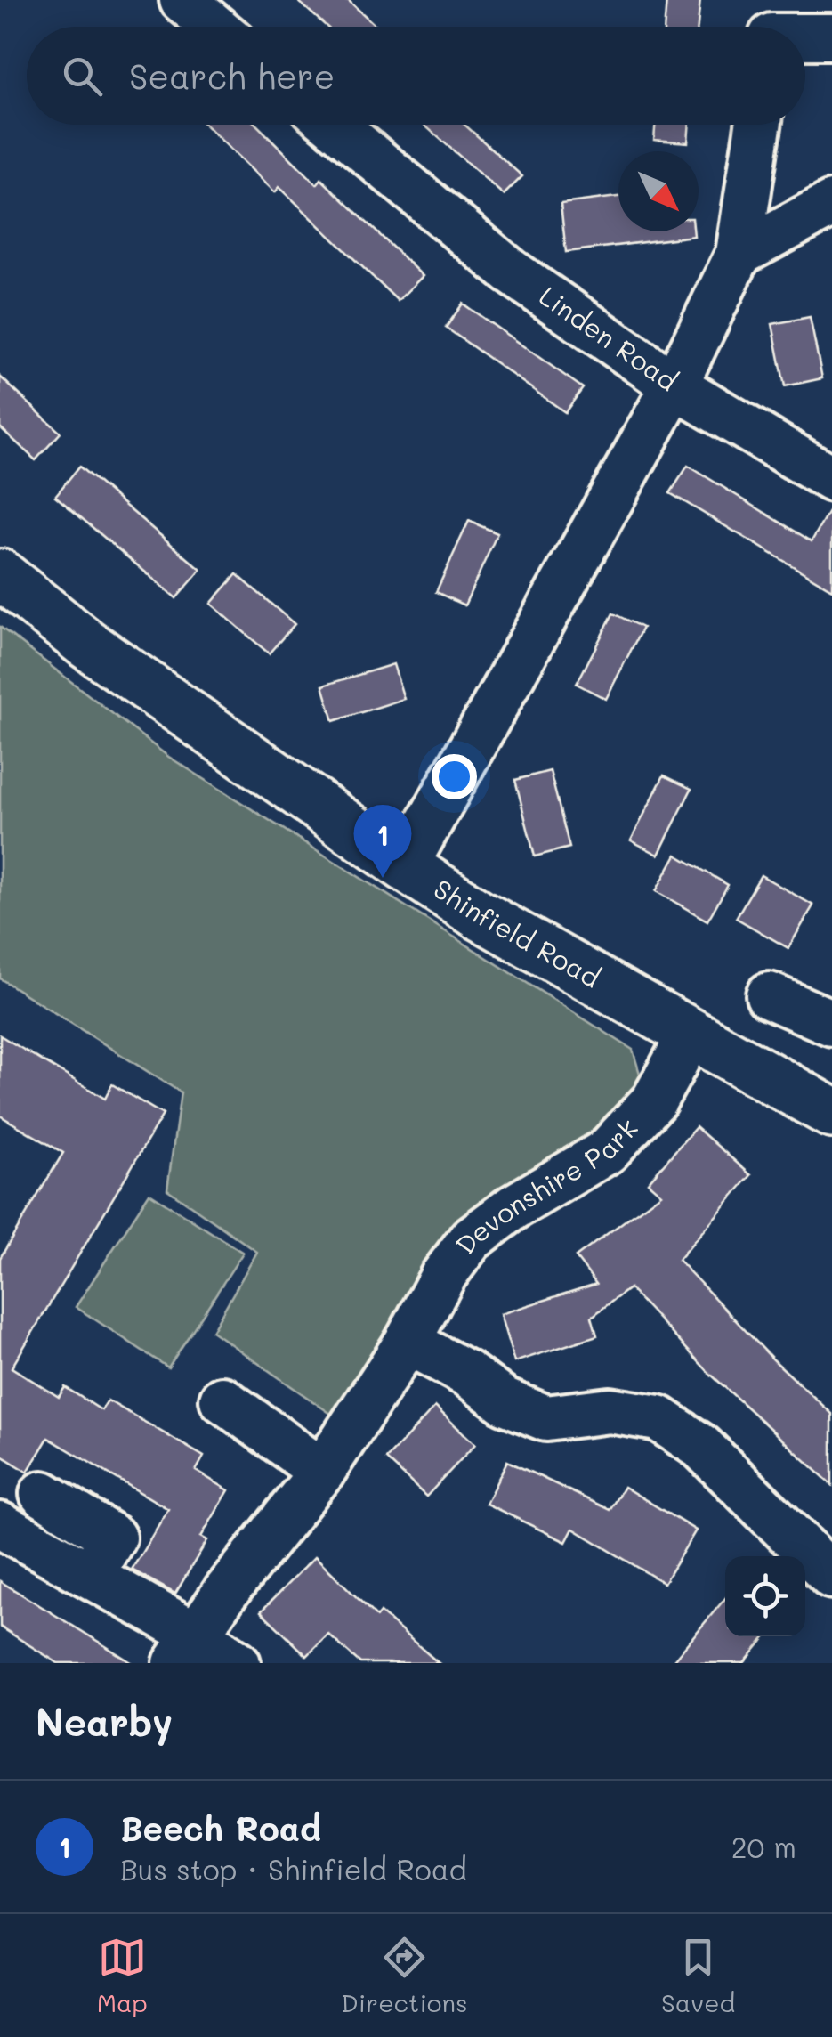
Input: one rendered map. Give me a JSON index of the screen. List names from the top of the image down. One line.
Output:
{"streets":{"main road":["Shinfield Road"],"street":["Linden Road","Devonshire Park"]},"crossings":[["Shinfield Road","Devonshire Park"]],"north":"bottom right","page":{"search":"Search here","pins":"1","heading":"Nearby","list":[{"mark":"1","name":"Beech Road","note":"Bus stop · Shinfield Road","value":"20 m"}],"nav":["Map","Directions","Saved"]}}
